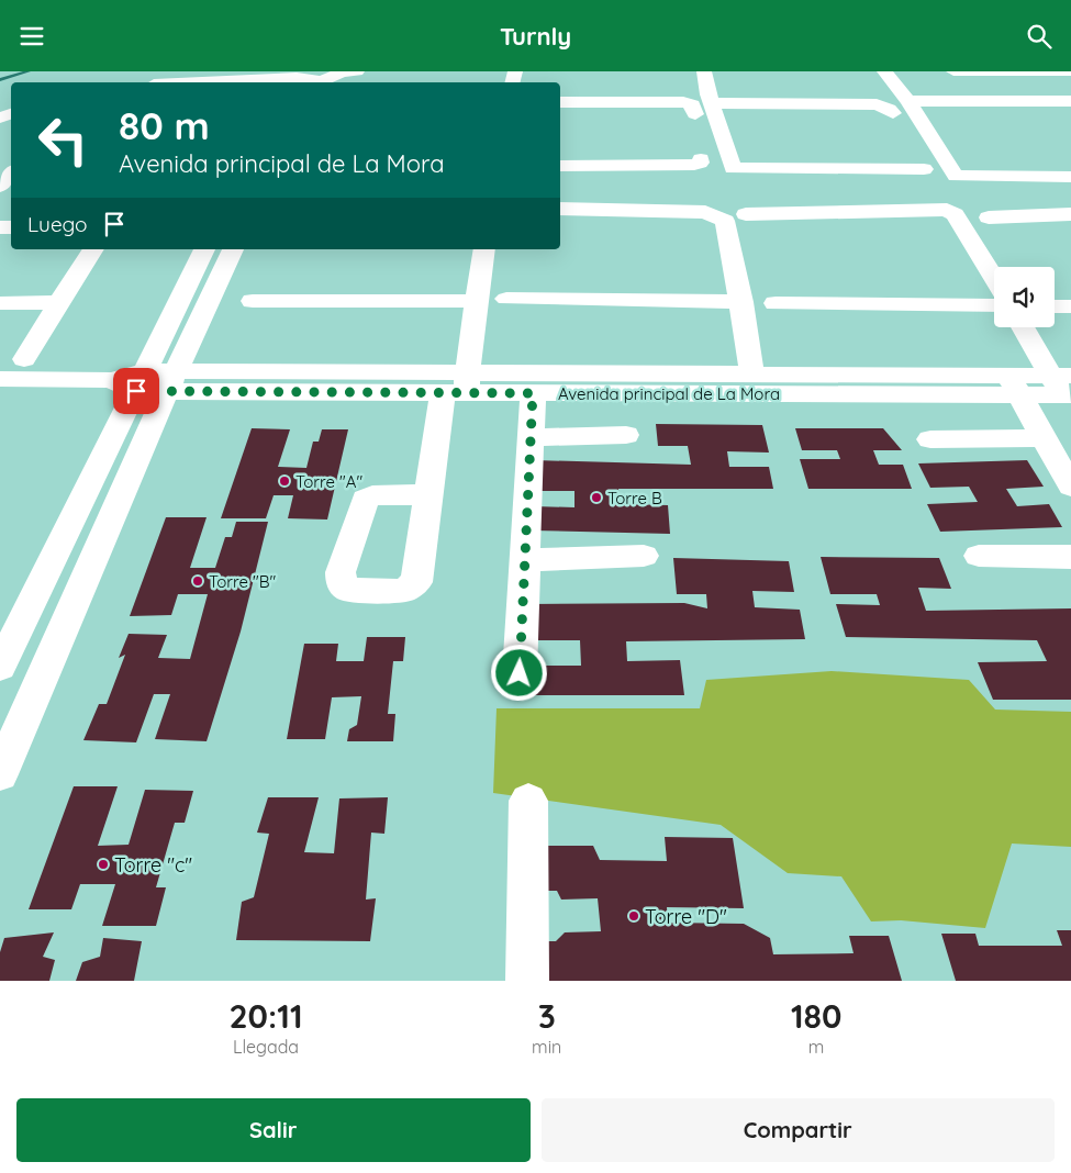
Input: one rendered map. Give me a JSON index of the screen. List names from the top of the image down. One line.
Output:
{"streets":{"street":["Avenida principal de La Mora"]},"places":["Torre \"A\"","Torre B","Torre \"B\"","Torre \"c\"","Torre \"D\""],"page":{"header":"Turnly","turn":["80 m","Avenida principal de La Mora"],"then":"Luego","eta":["20:11","Llegada","3","min","180","m"],"buttons":["Salir","Compartir"]}}
